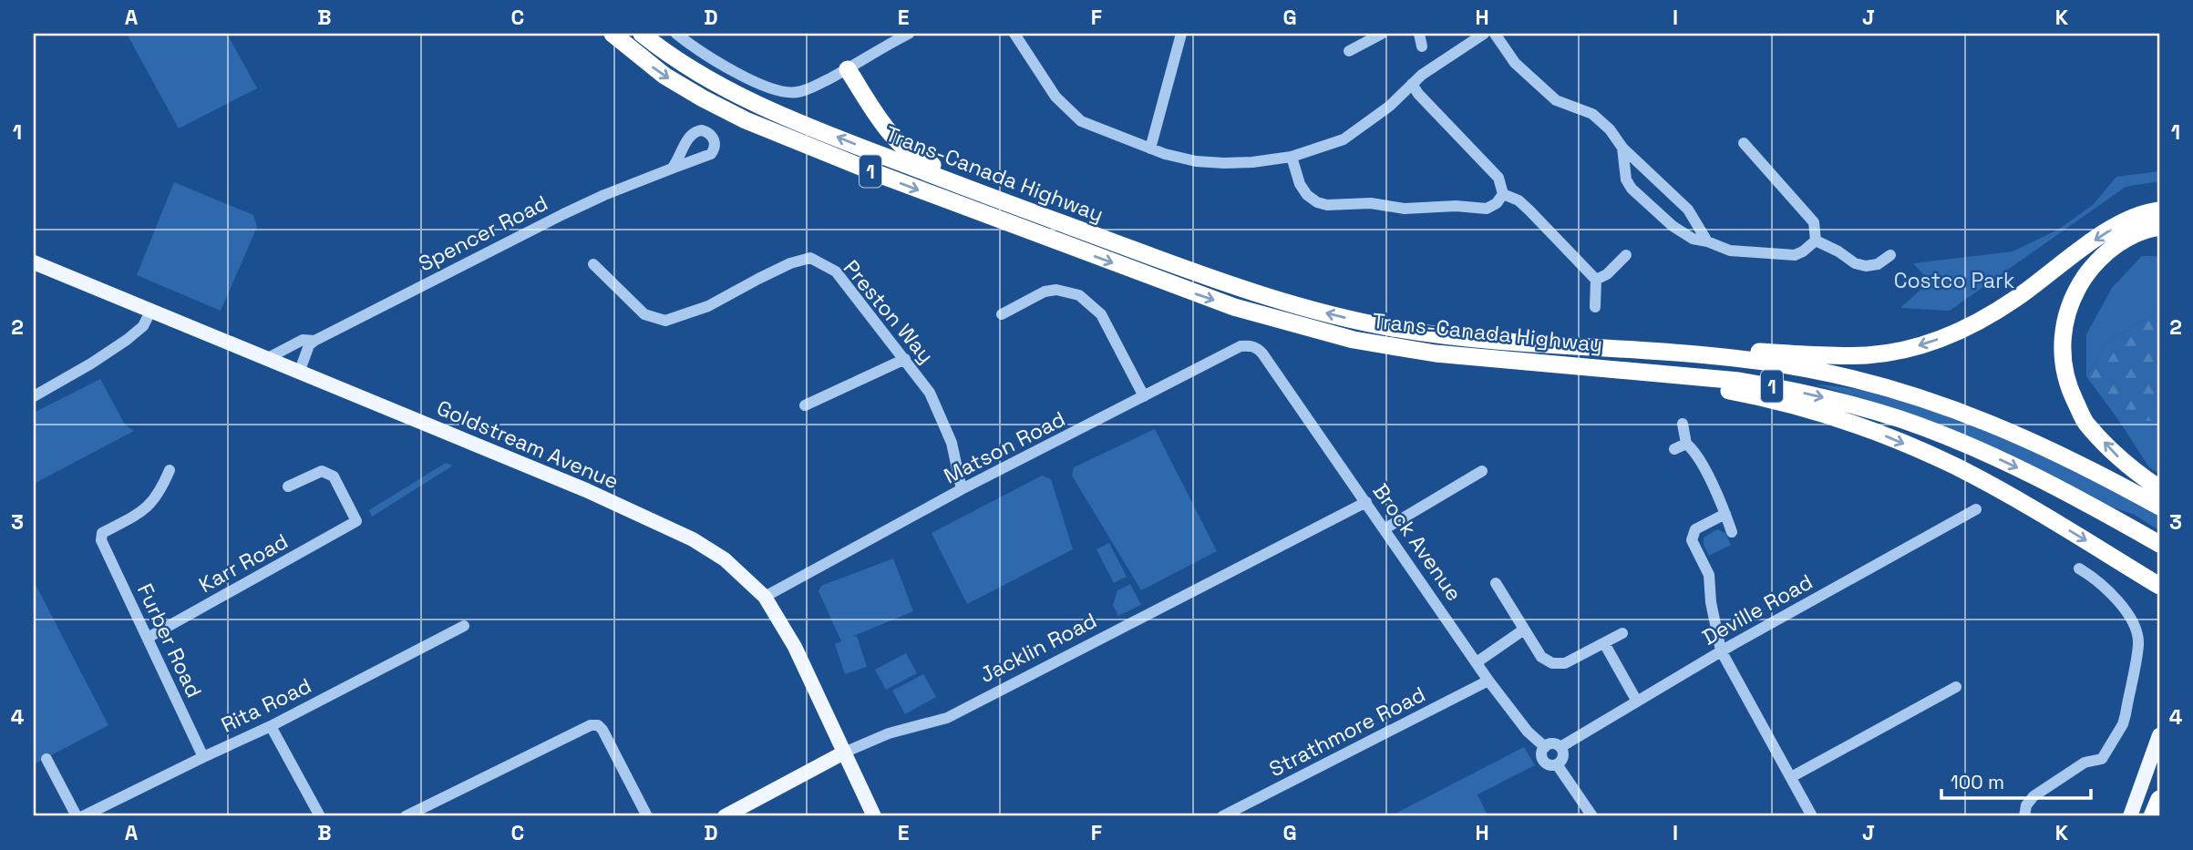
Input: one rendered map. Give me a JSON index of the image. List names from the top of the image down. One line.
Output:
{"streets":{"highway":["1","Trans-Canada Highway"],"main road":["Goldstream Avenue","Jacklin Road"],"street":["Spencer Road","Preston Way","Matson Road","Brock Avenue","Karr Road","Deville Road","Furber Road","Rita Road","Strathmore Road"]},"crossings":[["Spencer Road","Goldstream Avenue"],["Preston Way","Matson Road"],["Goldstream Avenue","Matson Road"],["Goldstream Avenue","Jacklin Road"],["Matson Road","Brock Avenue"],["Brock Avenue","Deville Road"],["Brock Avenue","Jacklin Road"],["Brock Avenue","Strathmore Road"],["Karr Road","Furber Road"],["Furber Road","Rita Road"]],"parks":["Costco Park"],"scale_bar":"100 m","grid":{"columns":["A","B","C","D","E","F","G","H","I","J","K"],"rows":["1","2","3","4"]}}
